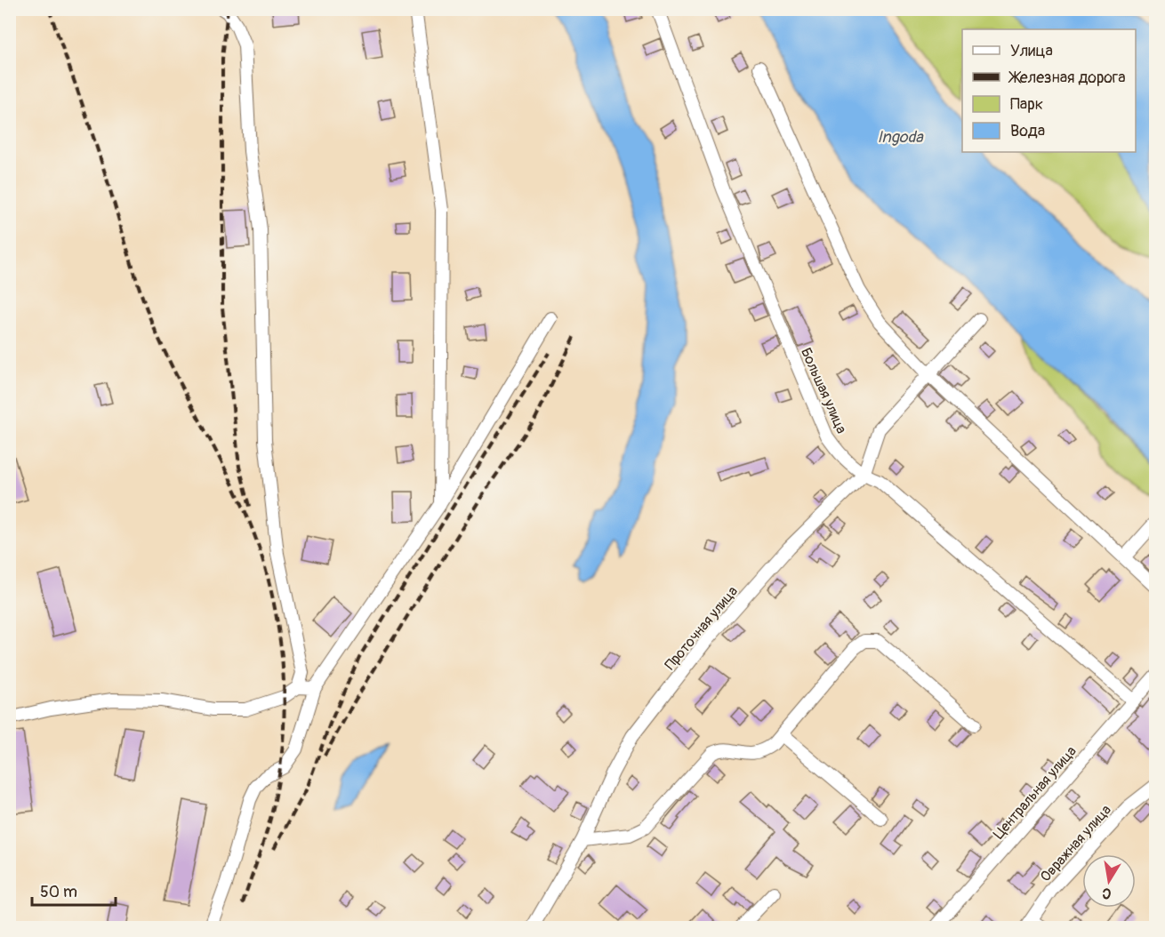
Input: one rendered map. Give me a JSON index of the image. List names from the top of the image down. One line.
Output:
{"streets":{"street":["Большая улица","Проточная улица","Центральная улица","Овражная улица"]},"crossings":[["Большая улица","Проточная улица"],["Большая улица","Центральная улица"]],"water":["Ingoda"],"legend":["Улица","Железная дорога","Парк","Вода"],"scale_bar":"50 m","north":"bottom"}
